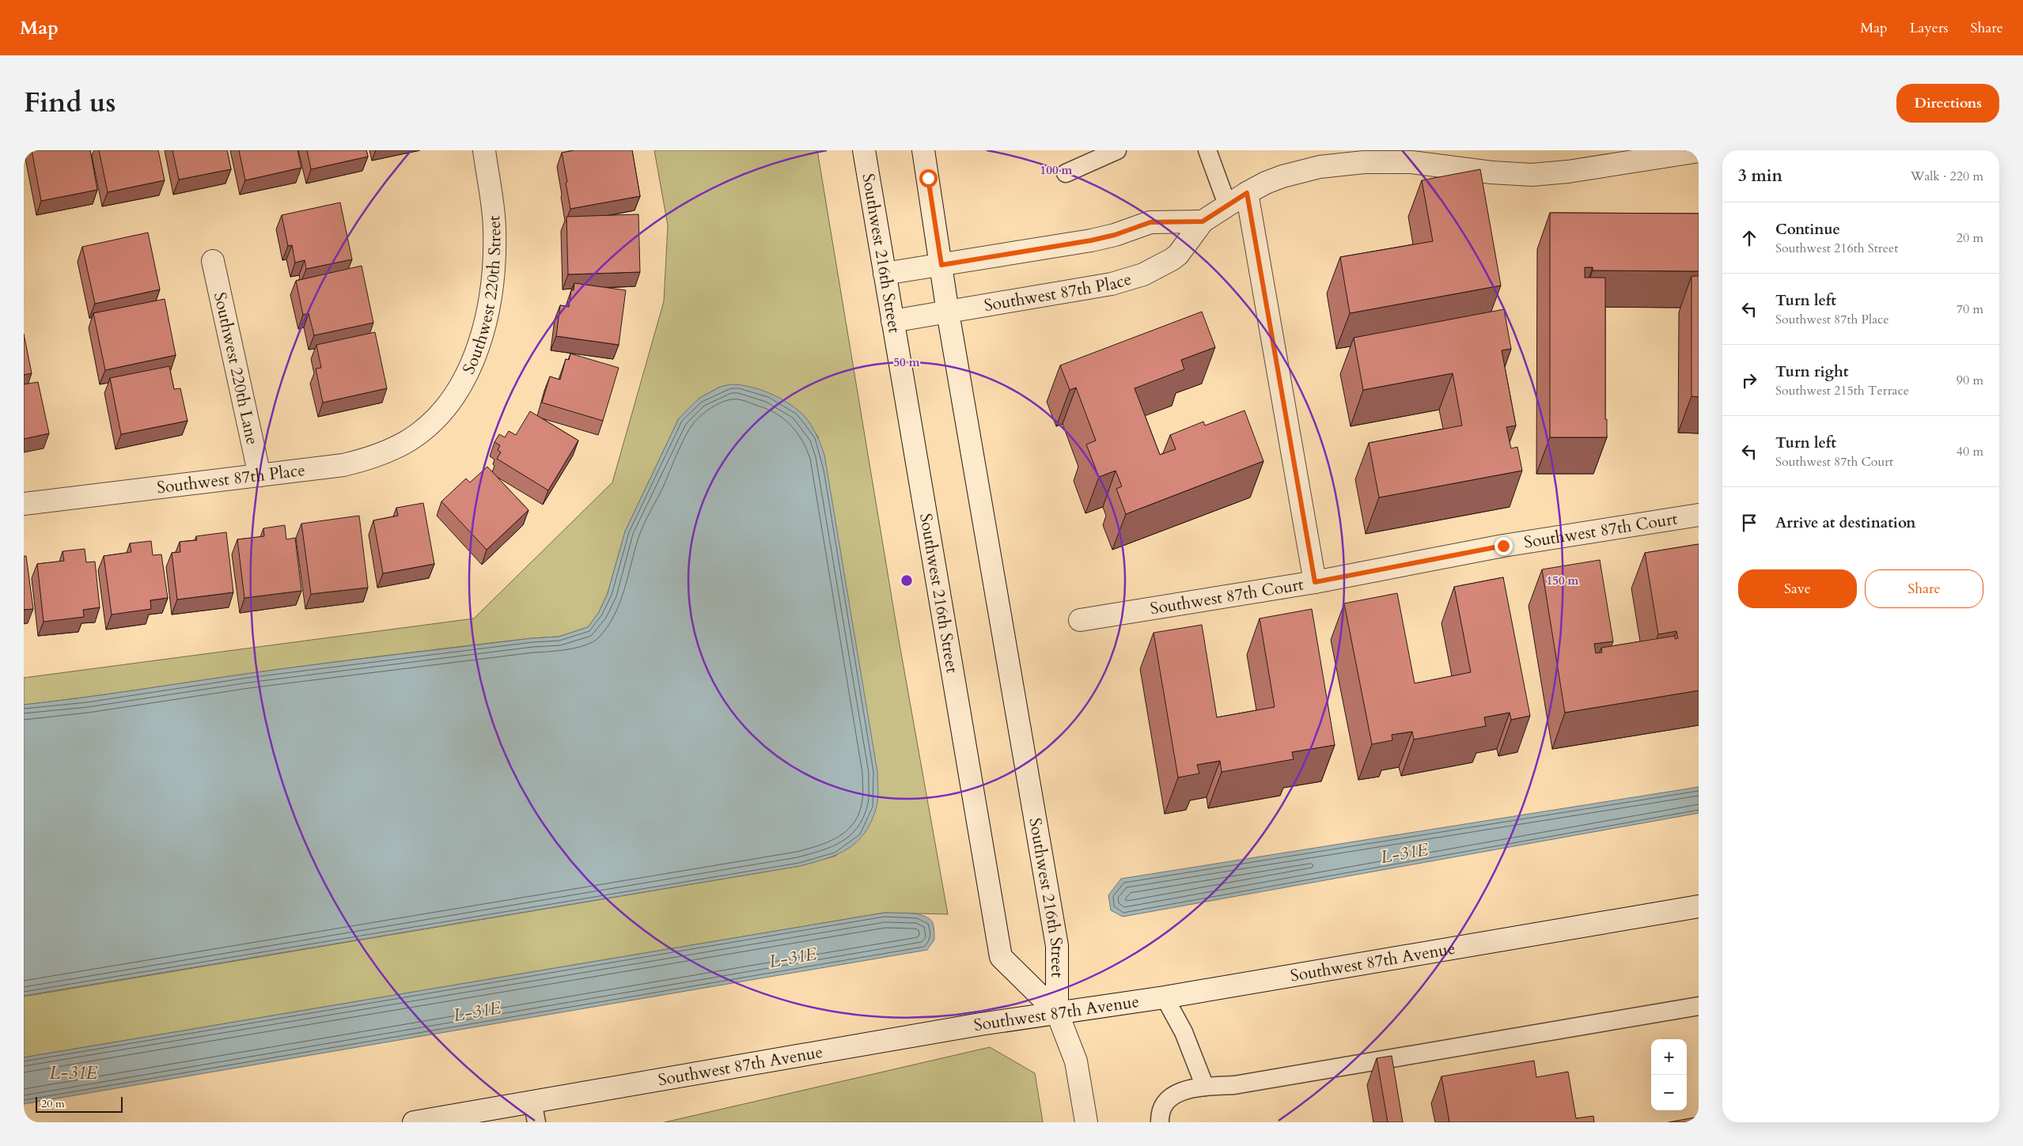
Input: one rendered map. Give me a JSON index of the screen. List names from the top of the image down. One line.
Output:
{"streets":{"street":["Southwest 216th Street","Southwest 87th Place","Southwest 220th Street","Southwest 220th Lane","Southwest 87th Court","Southwest 87th Avenue"]},"crossings":[["Southwest 216th Street","Southwest 87th Place"],["Southwest 216th Street","Southwest 87th Avenue"],["Southwest 87th Place","Southwest 220th Street"],["Southwest 87th Place","Southwest 220th Lane"]],"water":["L-31E"],"scale_bar":"20 m","page":{"header":"Map","nav":["Map","Layers","Share"],"title":"Find us","buttons":["Directions",["Save","Share"]],"heading":["3 min","Walk · 220 m"],"list":[["Continue","Southwest 216th Street","20 m"],["Turn left","Southwest 87th Place","70 m"],["Turn right","Southwest 215th Terrace","90 m"],["Turn left","Southwest 87th Court","40 m"],"Arrive at destination"],"map_buttons":["+","−"],"scale":"20 m"},"rings":["100 m","50 m","150 m"]}
